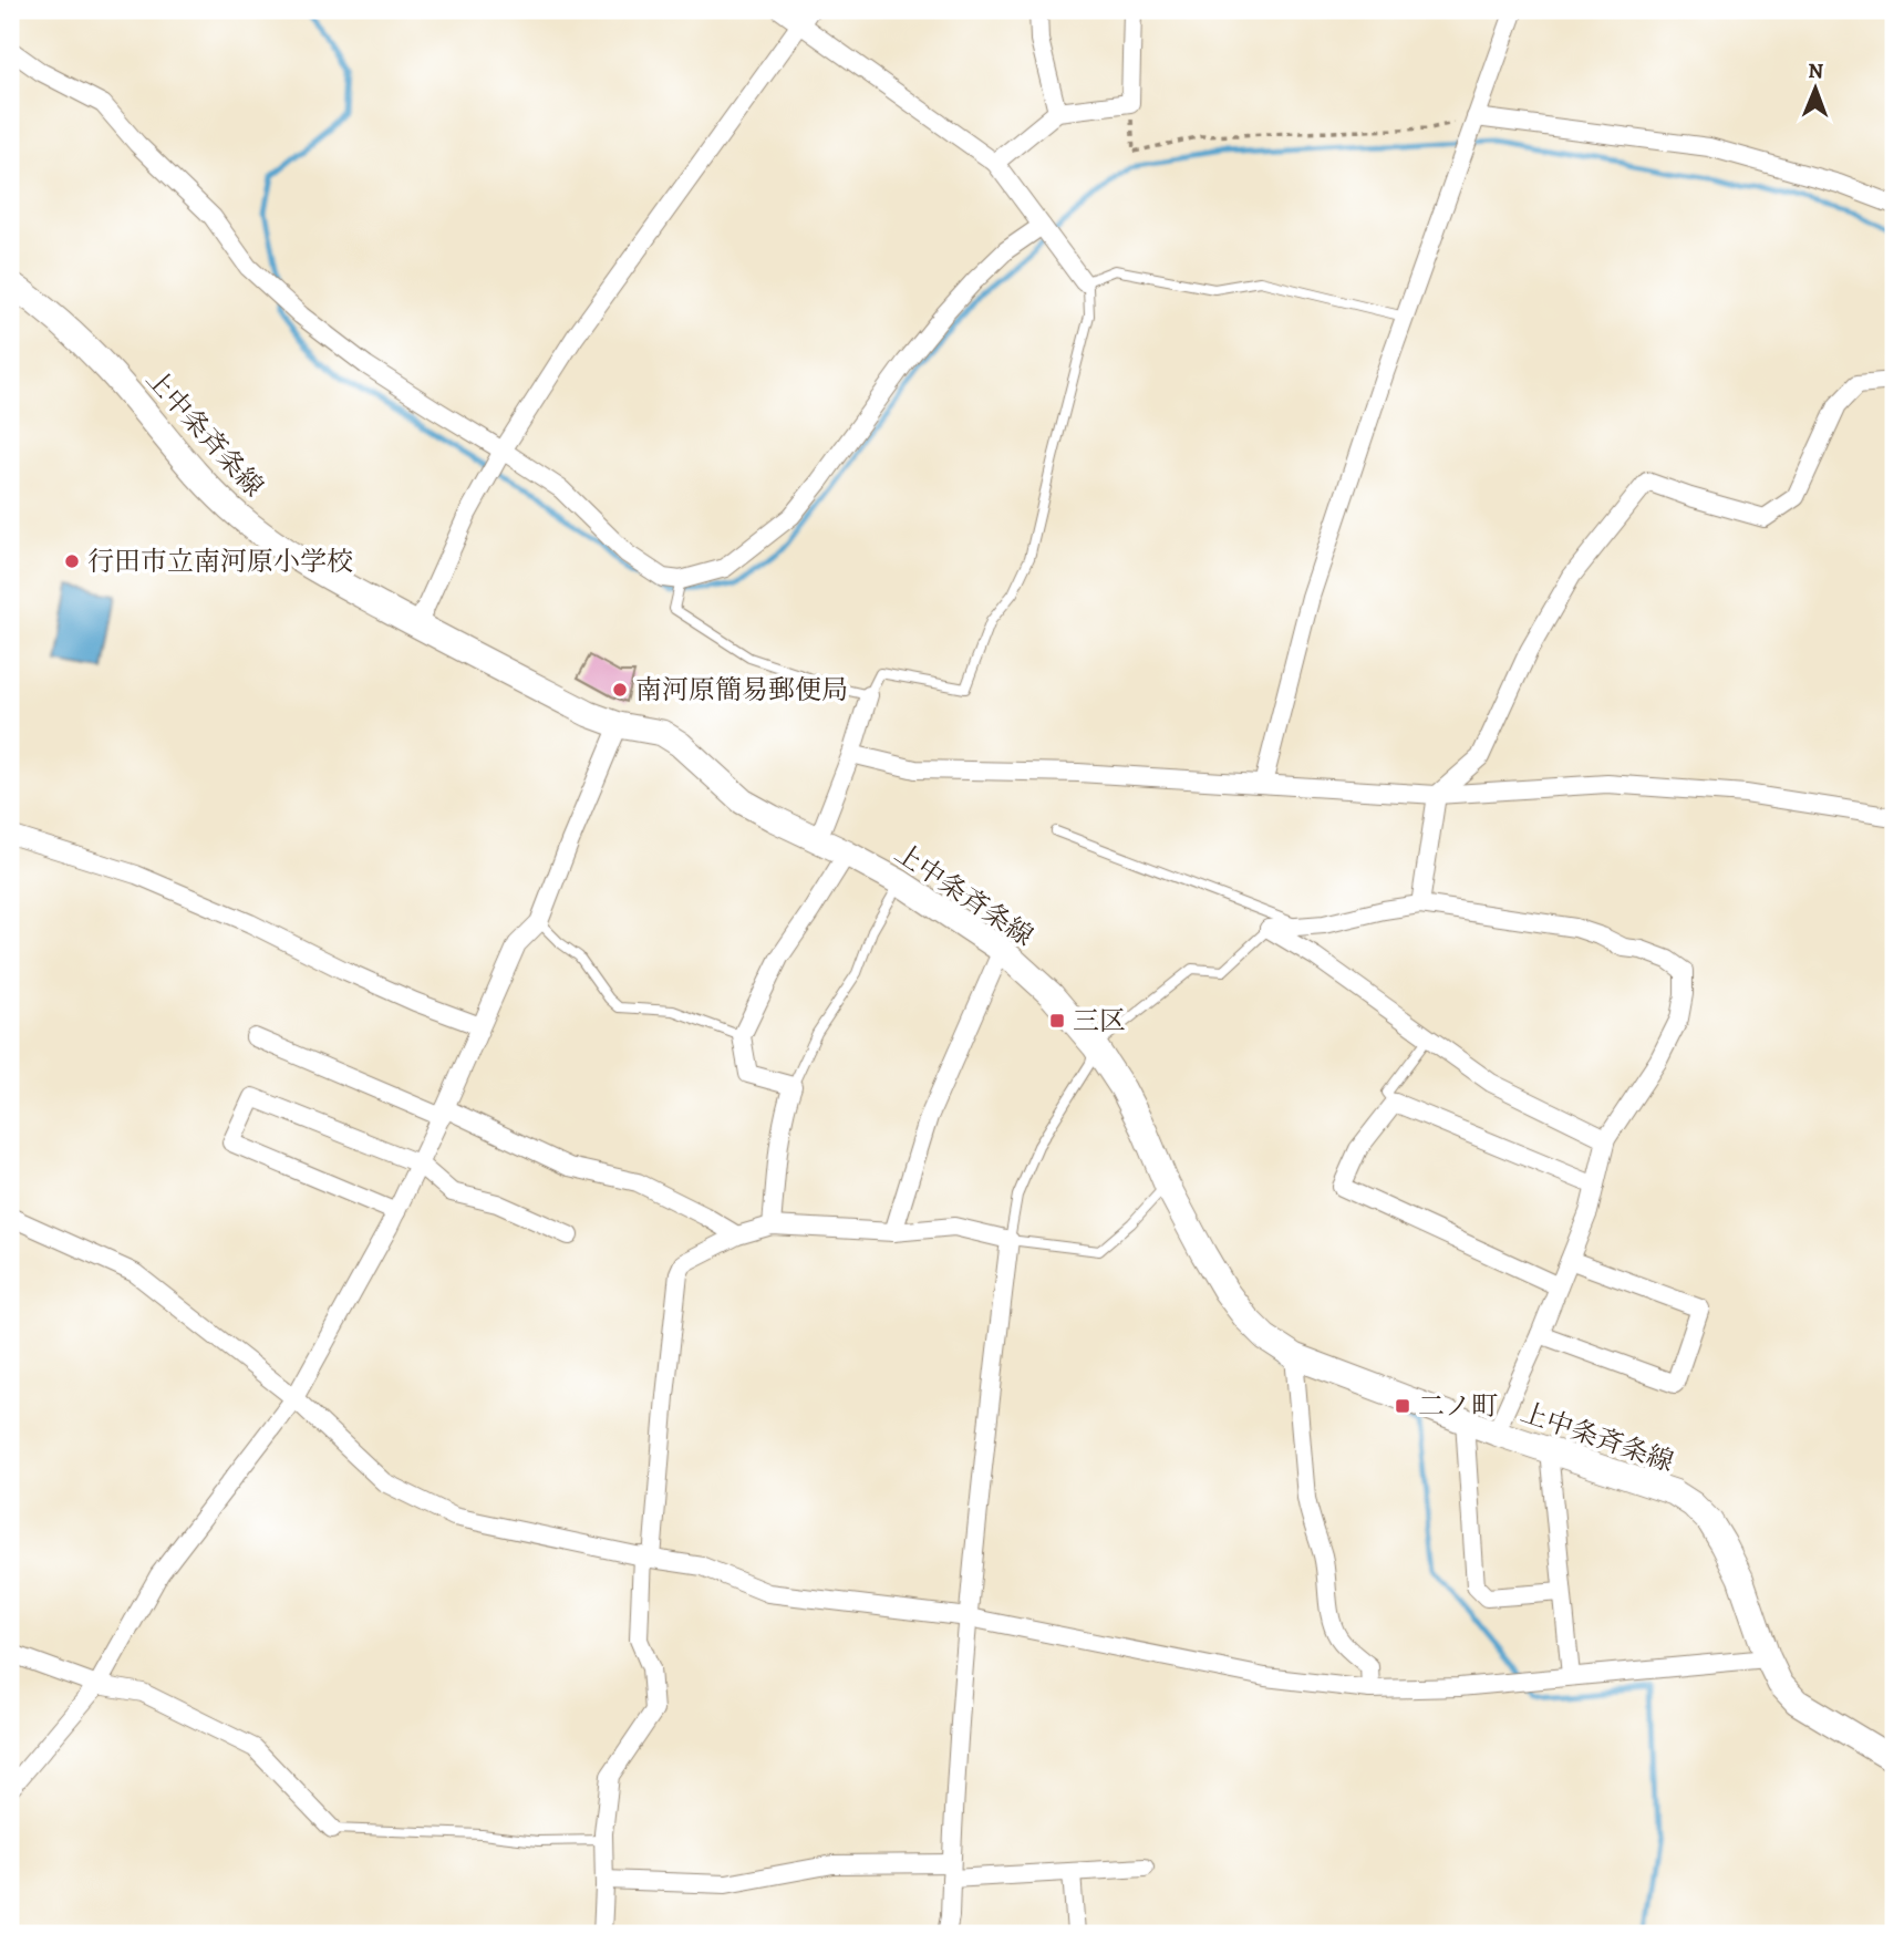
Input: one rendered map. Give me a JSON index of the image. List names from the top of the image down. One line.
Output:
{"streets":{"main road":["上中条斉条線"]},"places":{"other":["行田市立南河原小学校","南河原簡易郵便局"],"transit":["三区","二ノ町"]},"north":"top"}
